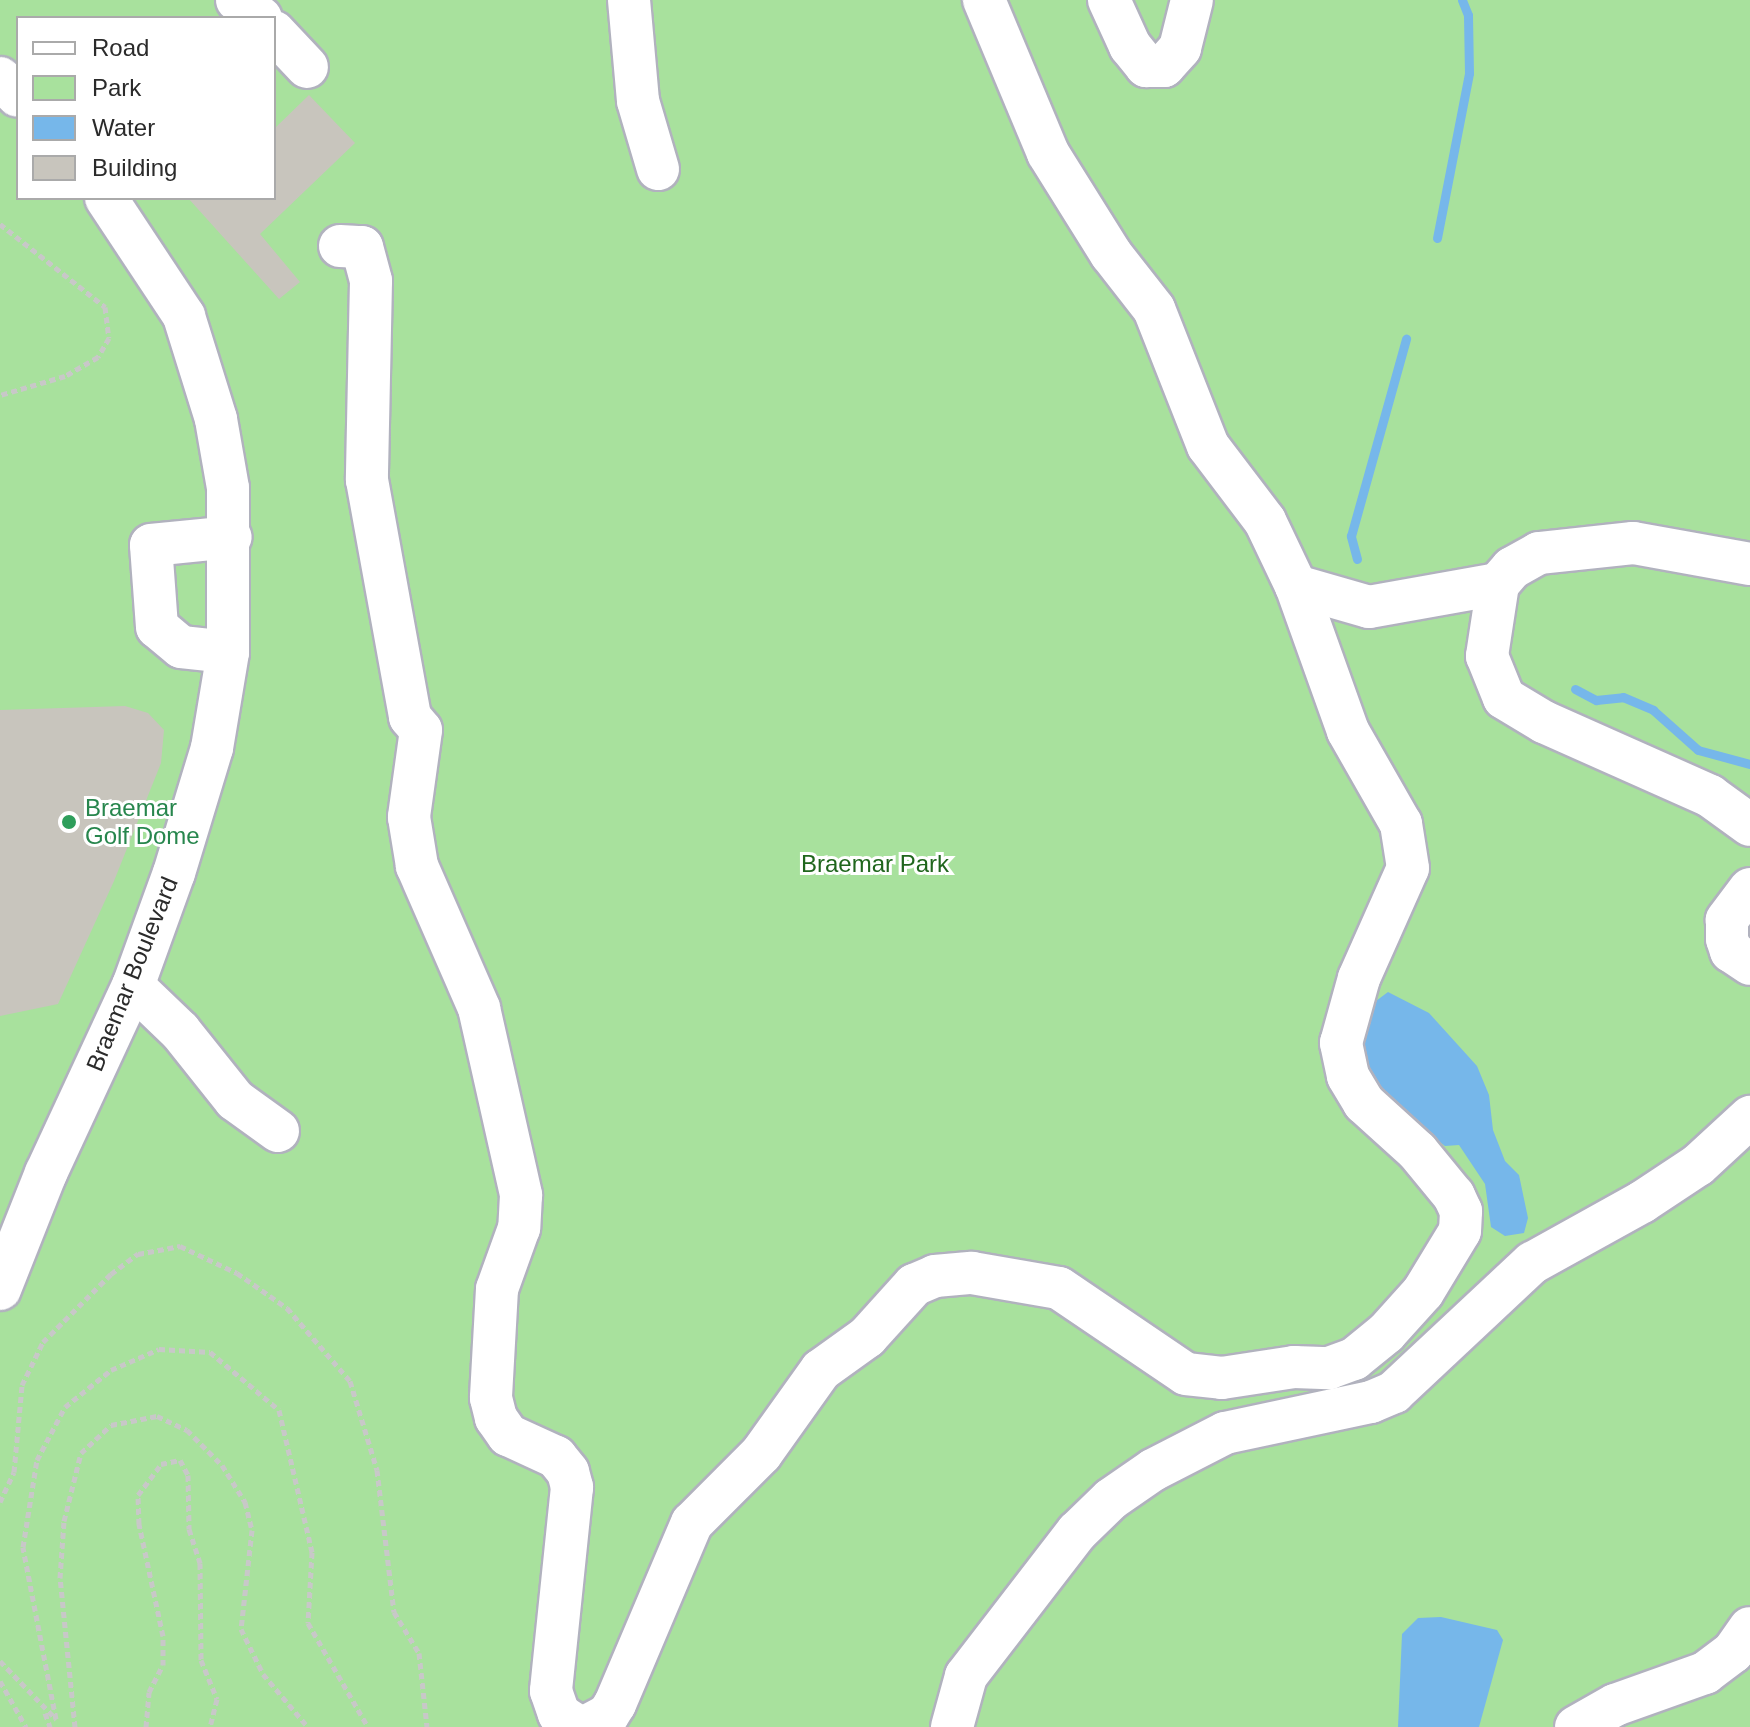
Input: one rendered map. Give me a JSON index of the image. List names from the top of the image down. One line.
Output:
{"streets":{"street":["Braemar Boulevard"]},"parks":["Braemar Park"],"places":["Braemar Golf Dome"],"legend":["Road","Park","Water","Building"]}
